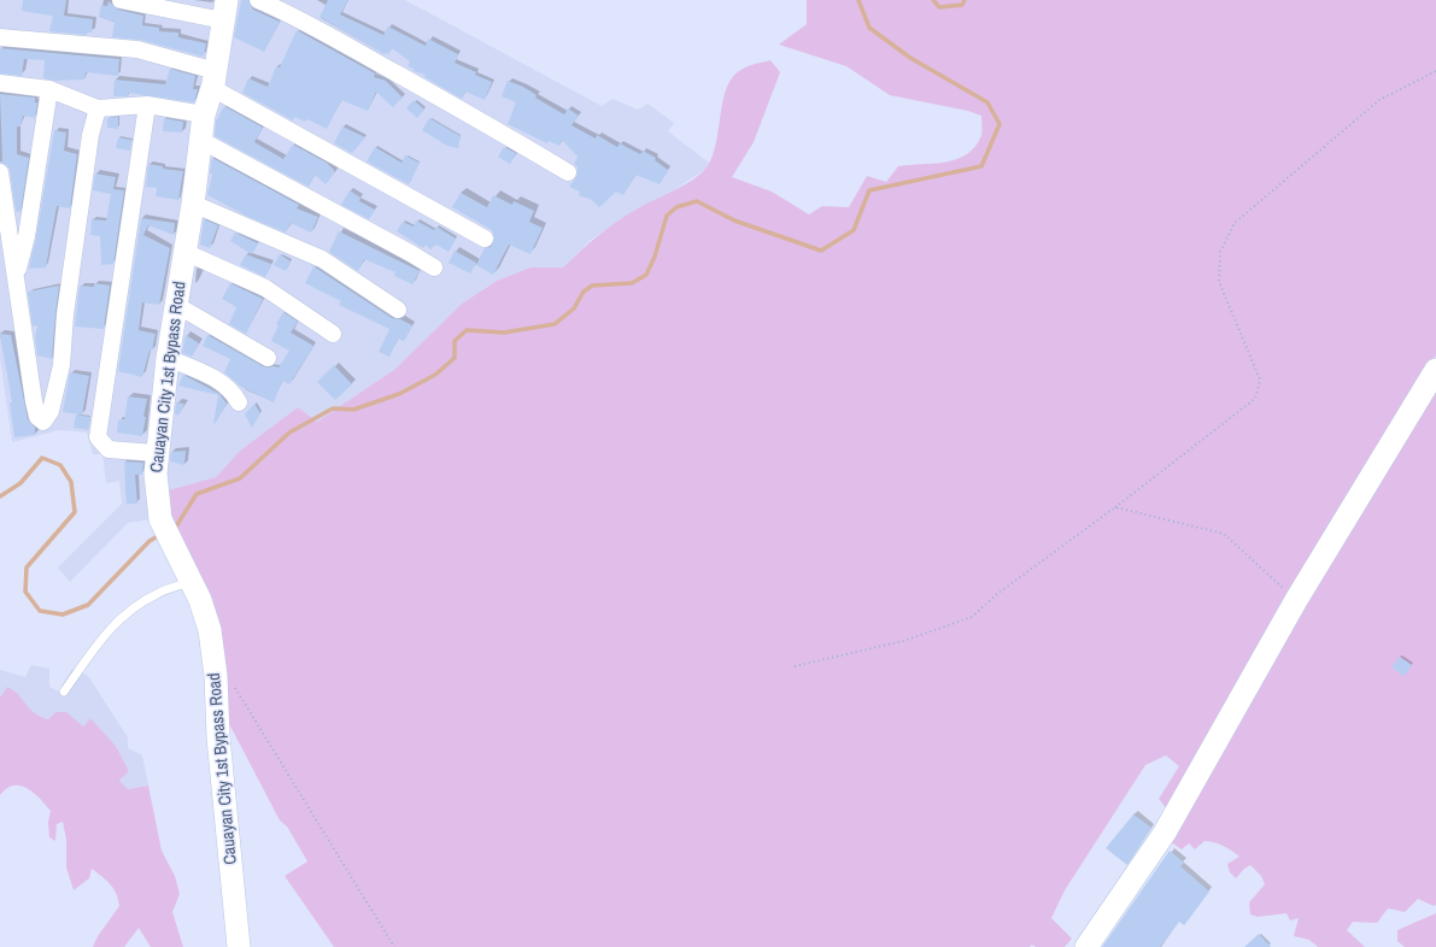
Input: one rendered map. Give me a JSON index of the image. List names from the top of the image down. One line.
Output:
{"streets":{"main road":["Cauayan City 1st Bypass Road"]}}
